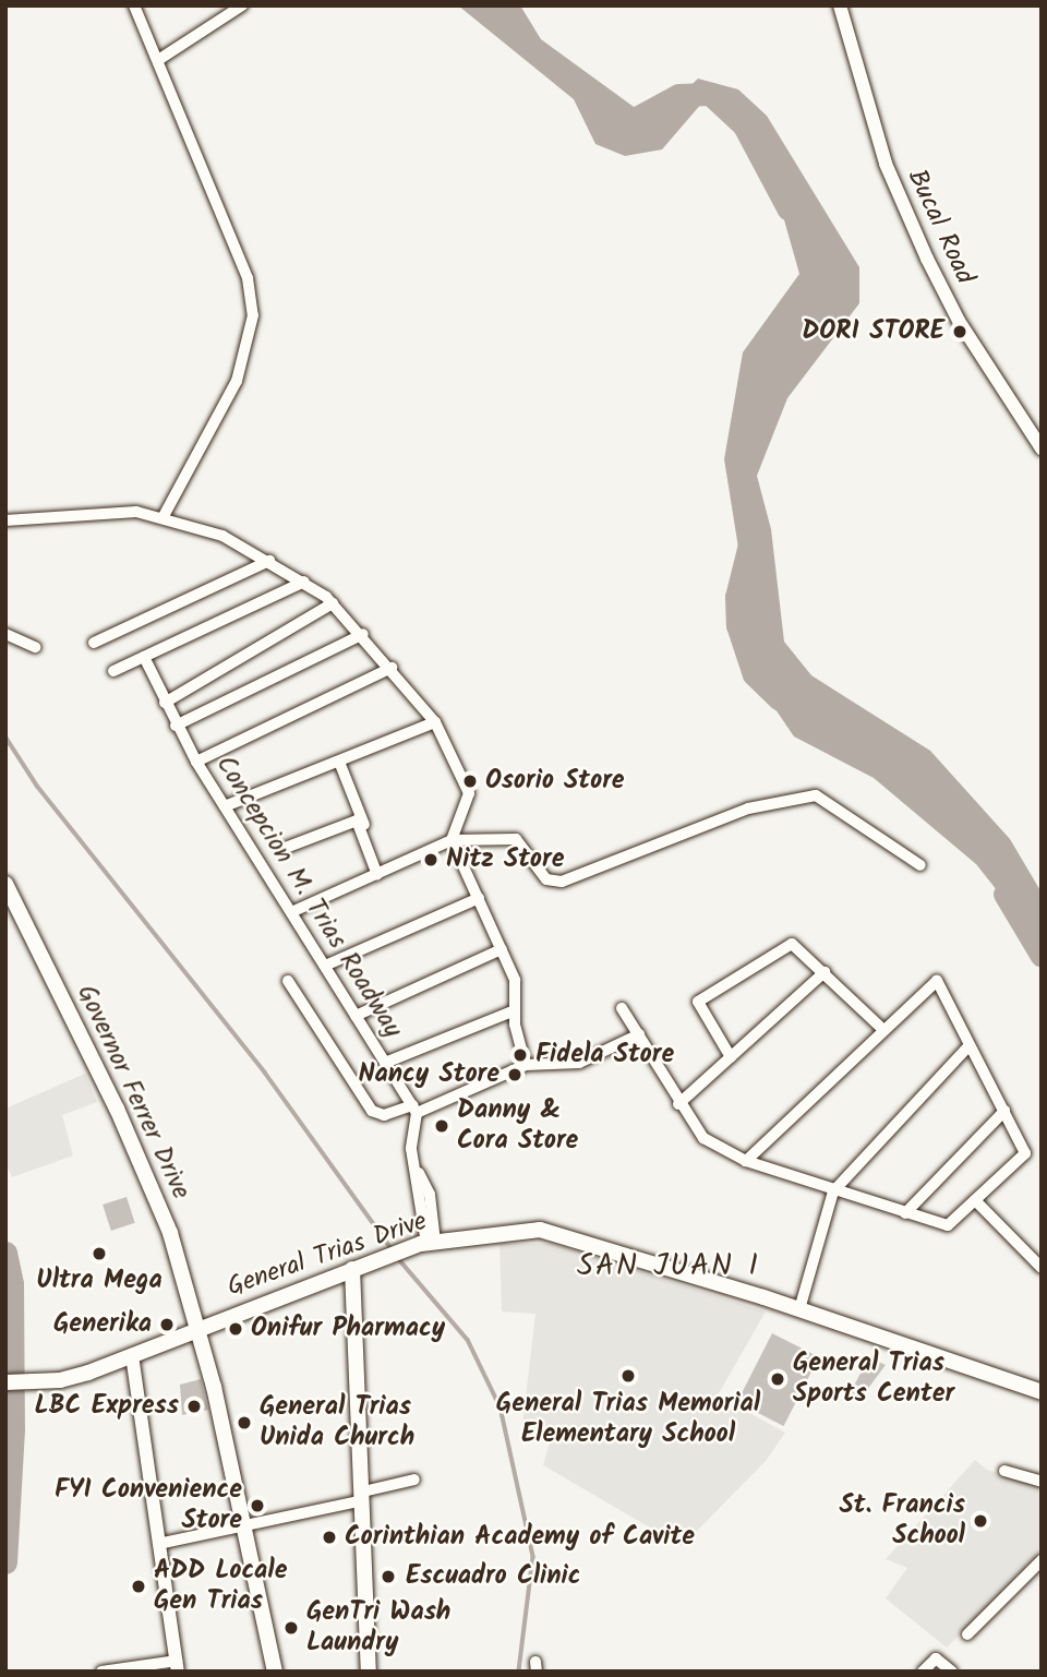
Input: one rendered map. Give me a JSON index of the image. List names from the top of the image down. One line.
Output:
{"streets":{"main road":["Governor Ferrer Drive","General Trias Drive"],"street":["Bucal Road","Concepcion M. Trias Roadway"]},"crossings":[["Governor Ferrer Drive","General Trias Drive"]],"districts":["SAN JUAN I"],"places":["DORI STORE","Osorio Store","Nitz Store","Fidela Store","Nancy Store","Danny & Cora Store","Ultra Mega","Generika","Onifur Pharmacy","General Trias Memorial Elementary School","General Trias Sports Center","LBC Express","General Trias Unida Church","FYI Convenience Store","St. Francis School","Corinthian Academy of Cavite","Escuadro Clinic","ADD Locale Gen Trias","GenTri Wash Laundry"]}
